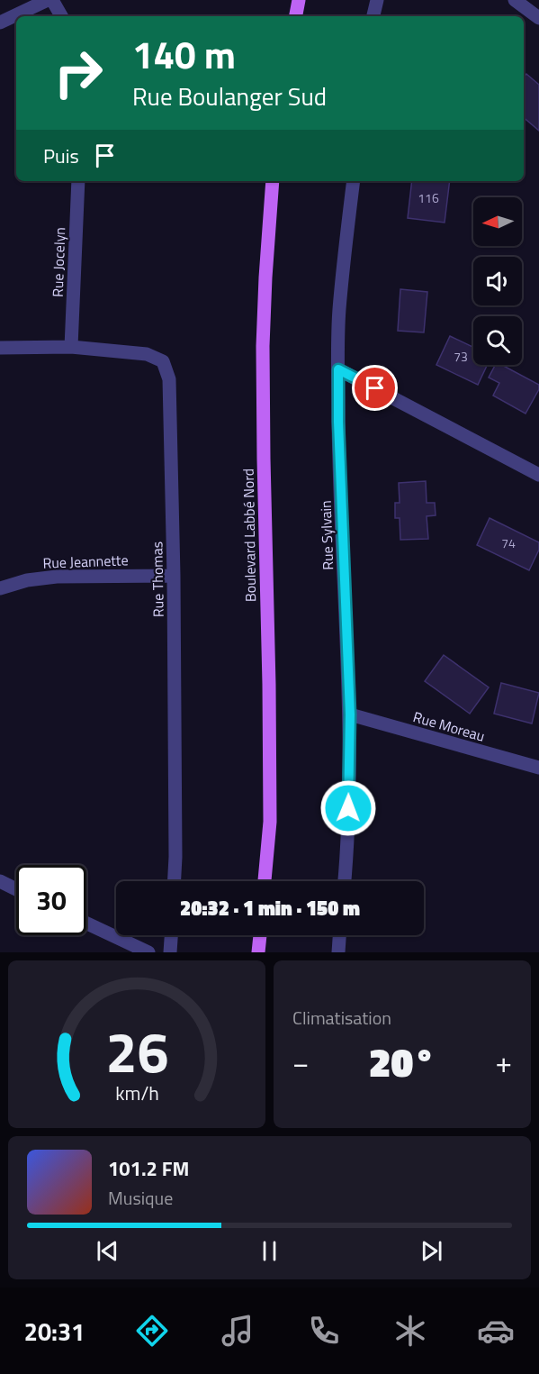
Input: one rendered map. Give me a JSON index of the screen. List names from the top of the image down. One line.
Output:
{"streets":{"main road":["Boulevard Labbé Nord"],"street":["Rue Jocelyn","Rue Sylvain","Rue Jeannette","Rue Thomas","Rue Moreau"]},"crossings":[["Rue Jocelyn","Rue Thomas"],["Rue Sylvain","Rue Moreau"],["Rue Jeannette","Rue Thomas"]],"house_numbers":["116","73","74"],"north":"left","page":{"turn":["140 m","Rue Boulanger Sud"],"then":"Puis","limit":"30","trip":"20:32 · 1 min · 150 m","tile":"Climatisation","heat":["−","20°","+"],"song":["101.2 FM","Musique"],"tabs":"20:31","gauge":["26","km/h"]}}
